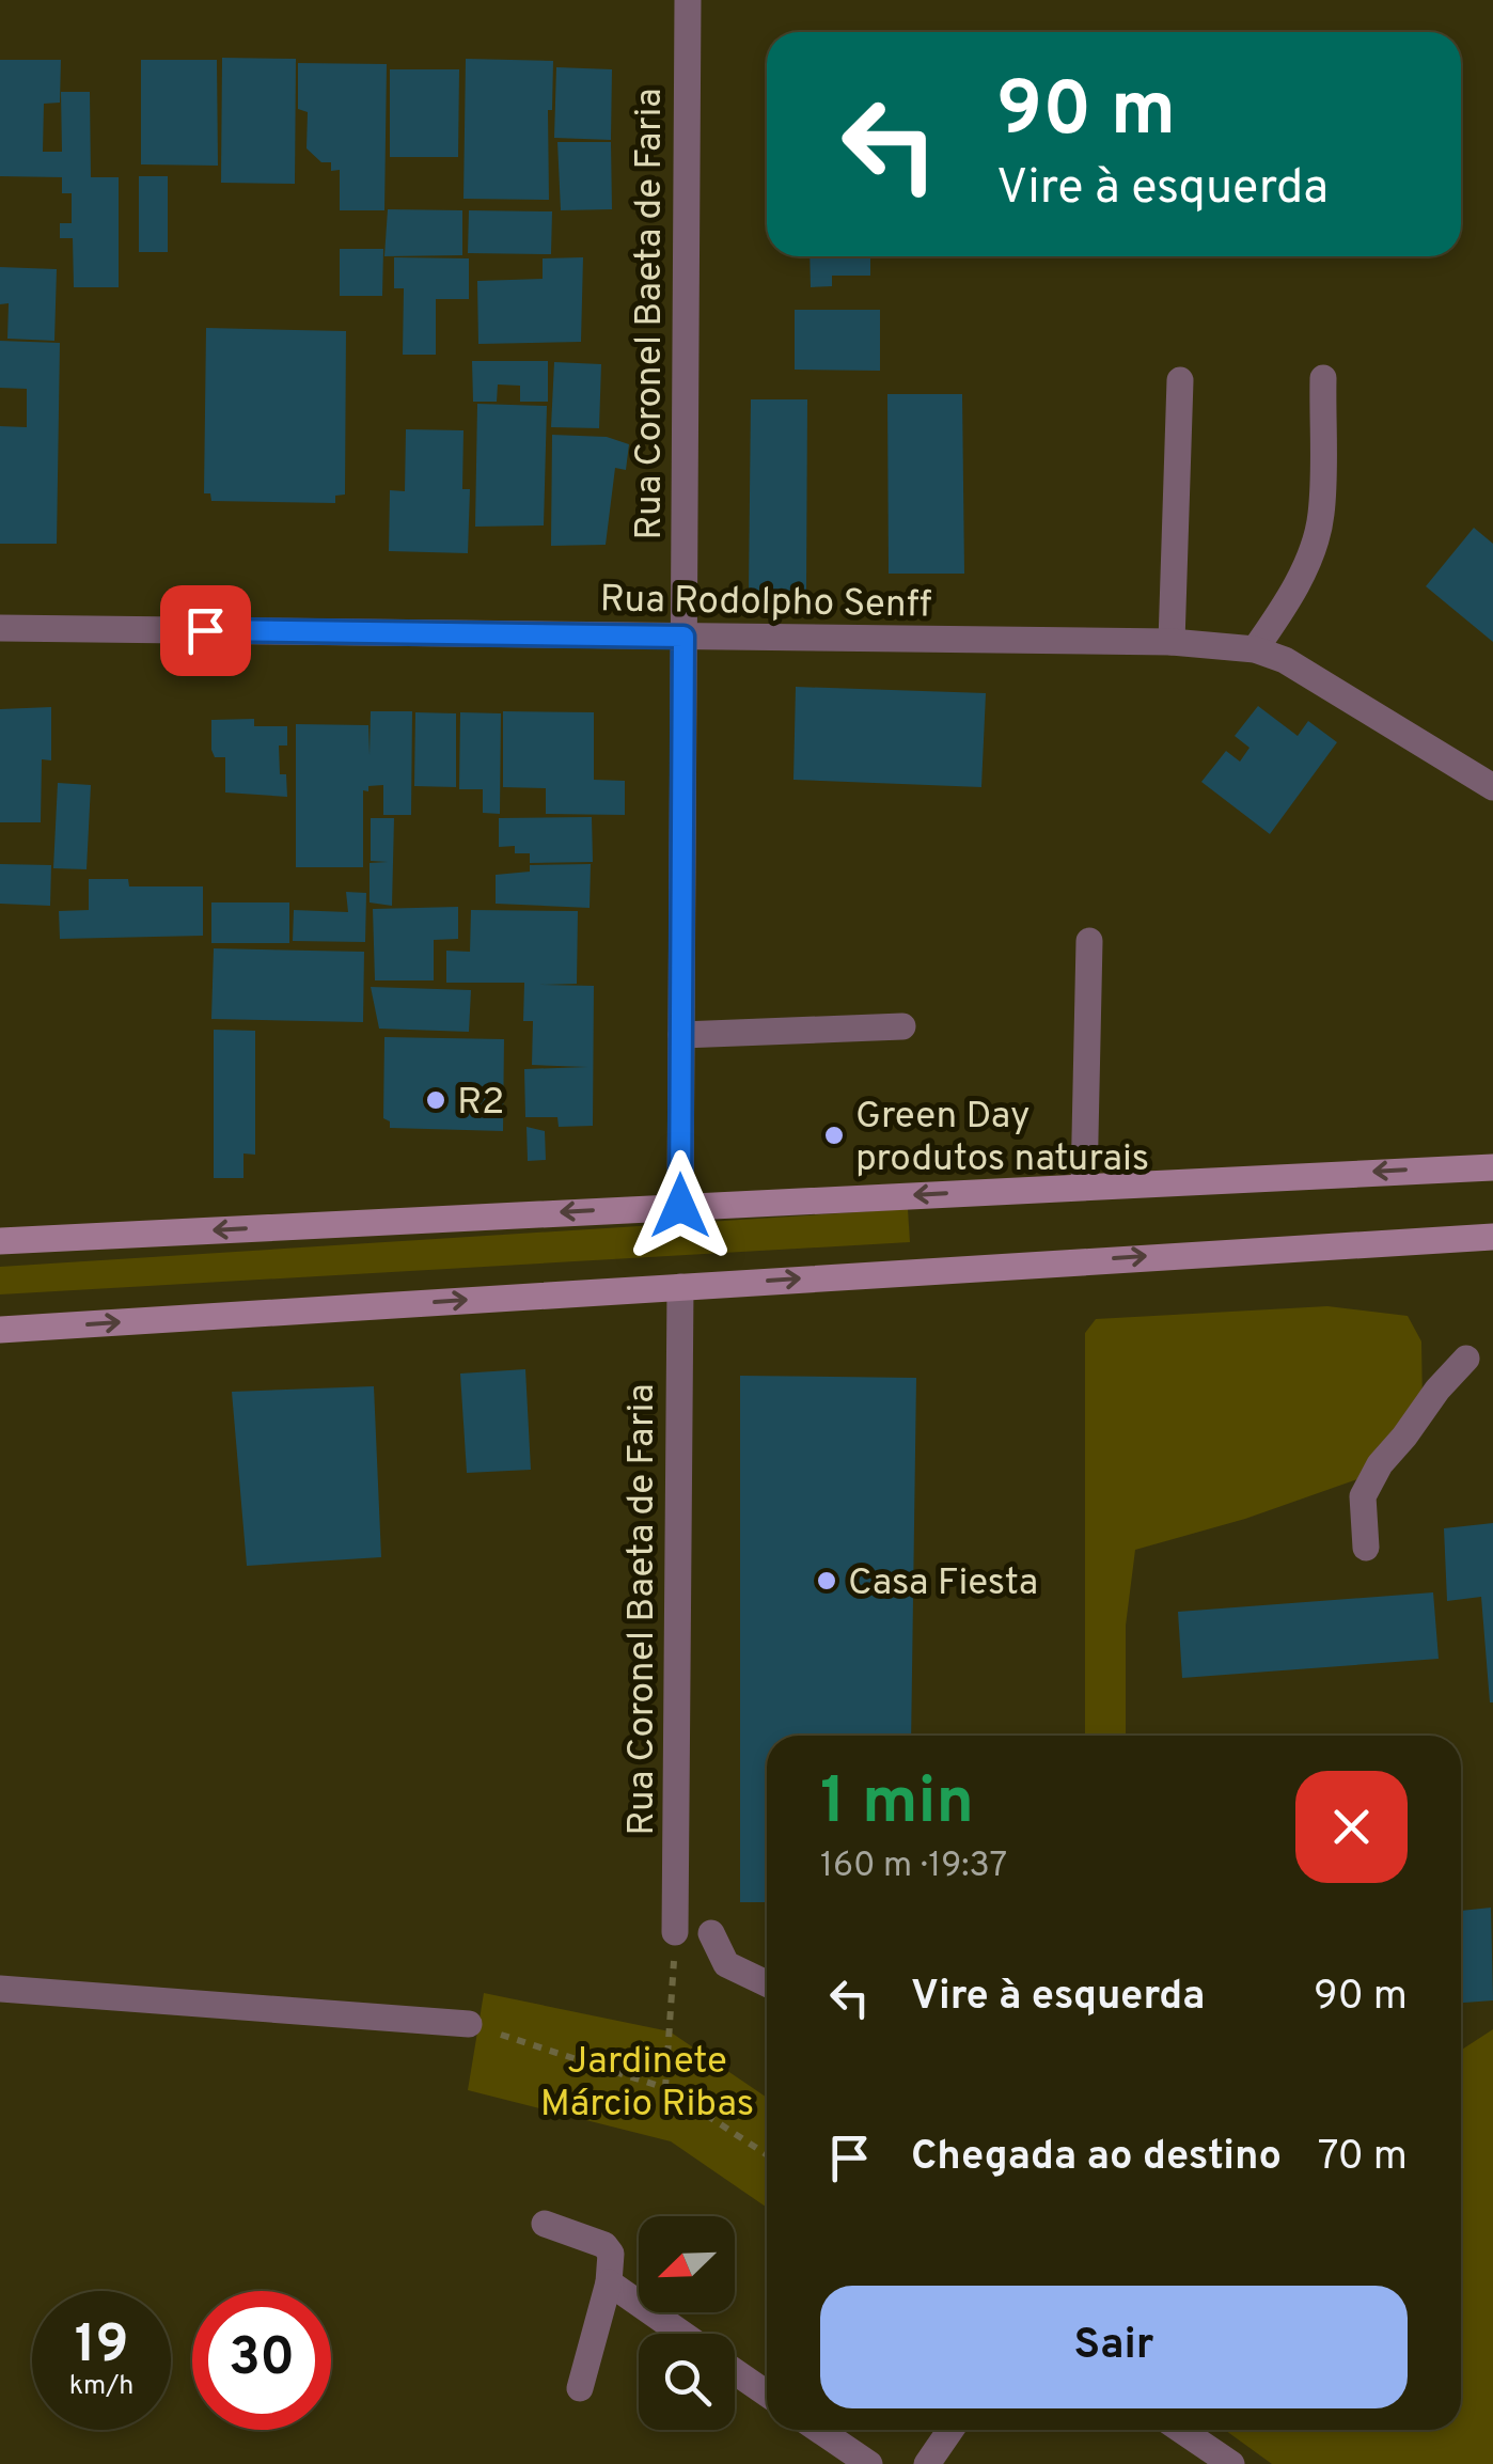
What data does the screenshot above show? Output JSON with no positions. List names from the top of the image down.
{
  "streets": {
    "street": ["Rua Coronel Baeta de Faria", "Rua Rodolpho Senff"]
  },
  "crossings": [
    ["Rua Coronel Baeta de Faria", "Rua Rodolpho Senff"]
  ],
  "parks": ["Jardinete Márcio Ribas"],
  "places": ["R2", "Green Day produtos naturais", "Casa Fiesta"],
  "north": "bottom left",
  "page": {
    "turn": ["90 m", "Vire à esquerda"],
    "heading": ["1 min", "160 m · 19:37"],
    "list": [
      {
        "name": "Vire à esquerda",
        "value": "90 m"
      },
      {
        "name": "Chegada ao destino",
        "value": "70 m"
      }
    ],
    "buttons": "Sair",
    "speed": "19 km/h",
    "limit": "30"
  }
}
